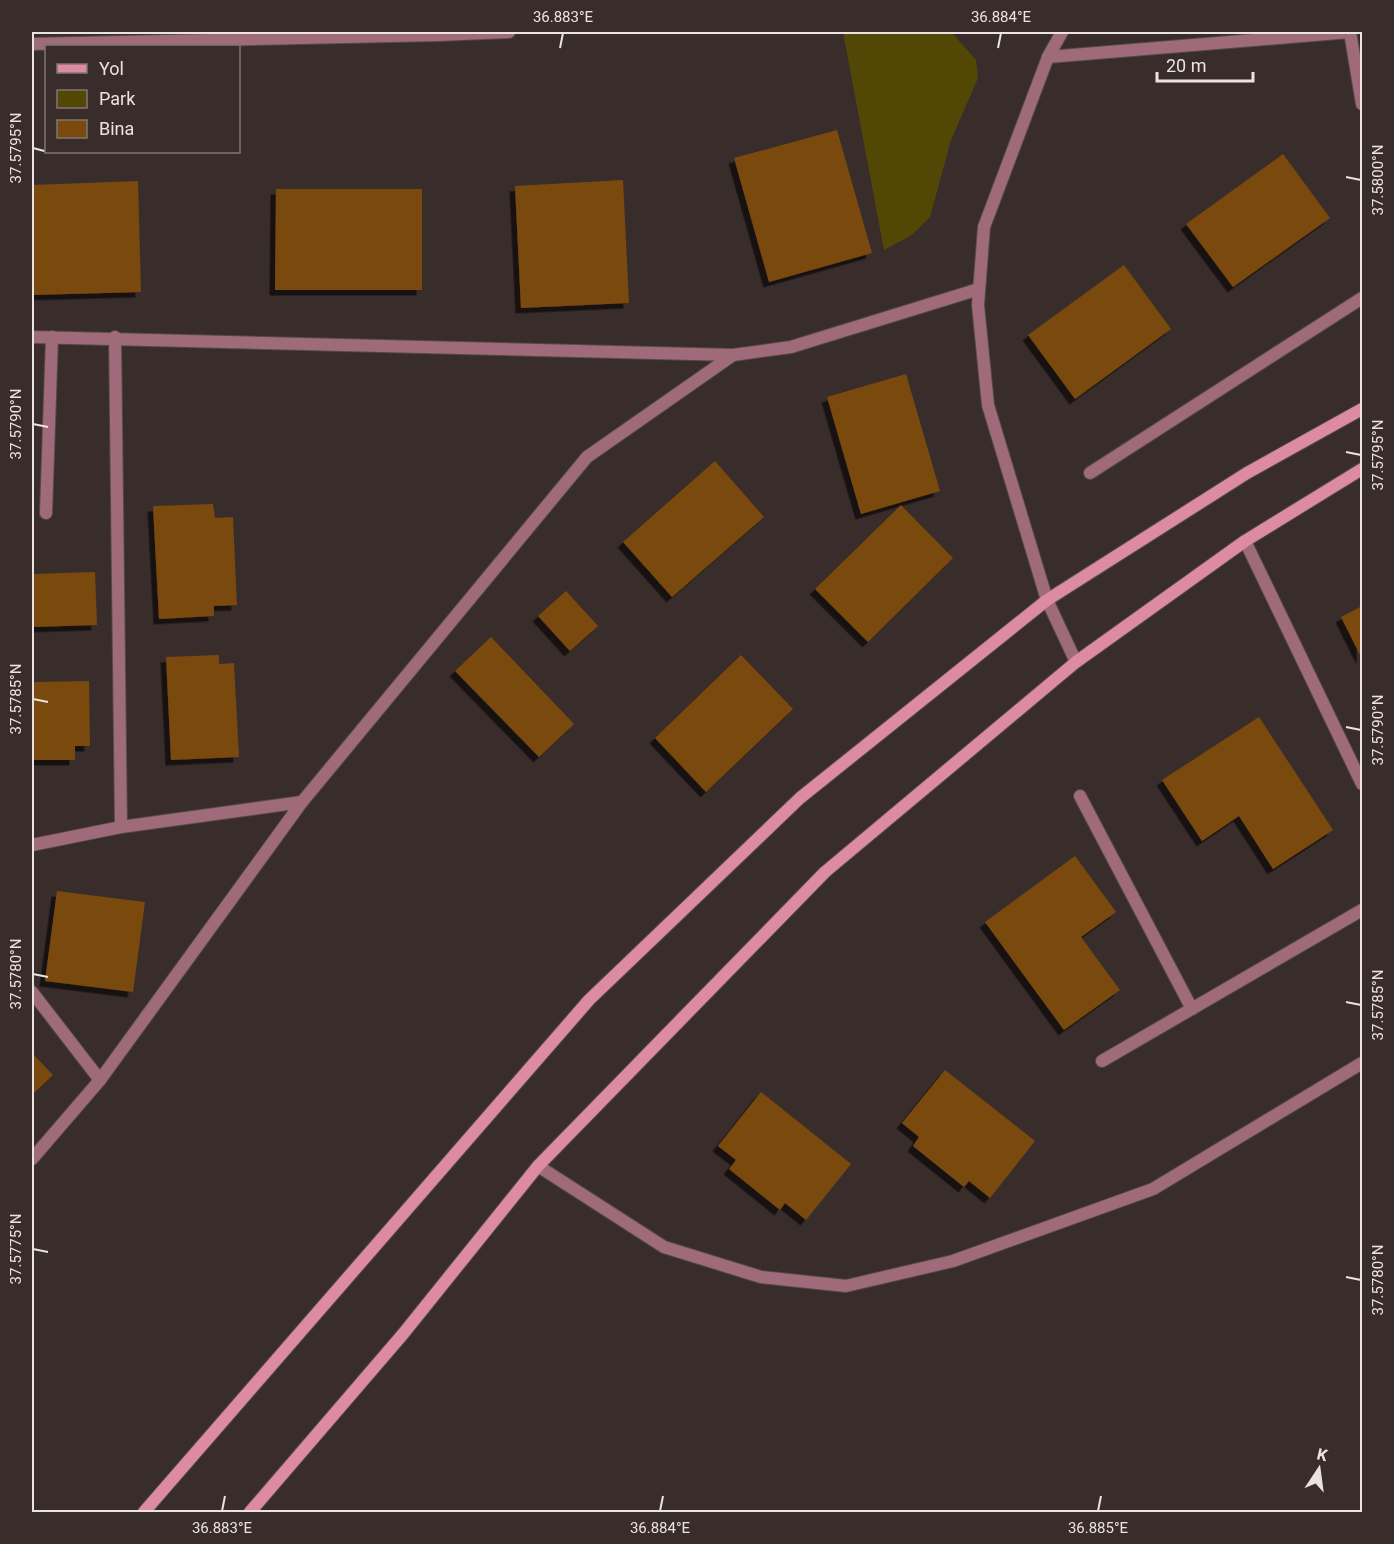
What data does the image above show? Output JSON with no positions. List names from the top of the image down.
{
  "legend": ["Yol", "Park", "Bina"],
  "scale_bar": "20 m",
  "north": "top",
  "coordinates": [
    "36.883°E",
    "36.884°E",
    "37.5795°N",
    "37.5800°N",
    "37.5790°N",
    "37.5785°N",
    "37.5780°N",
    "37.5775°N",
    "36.885°E"
  ]
}
